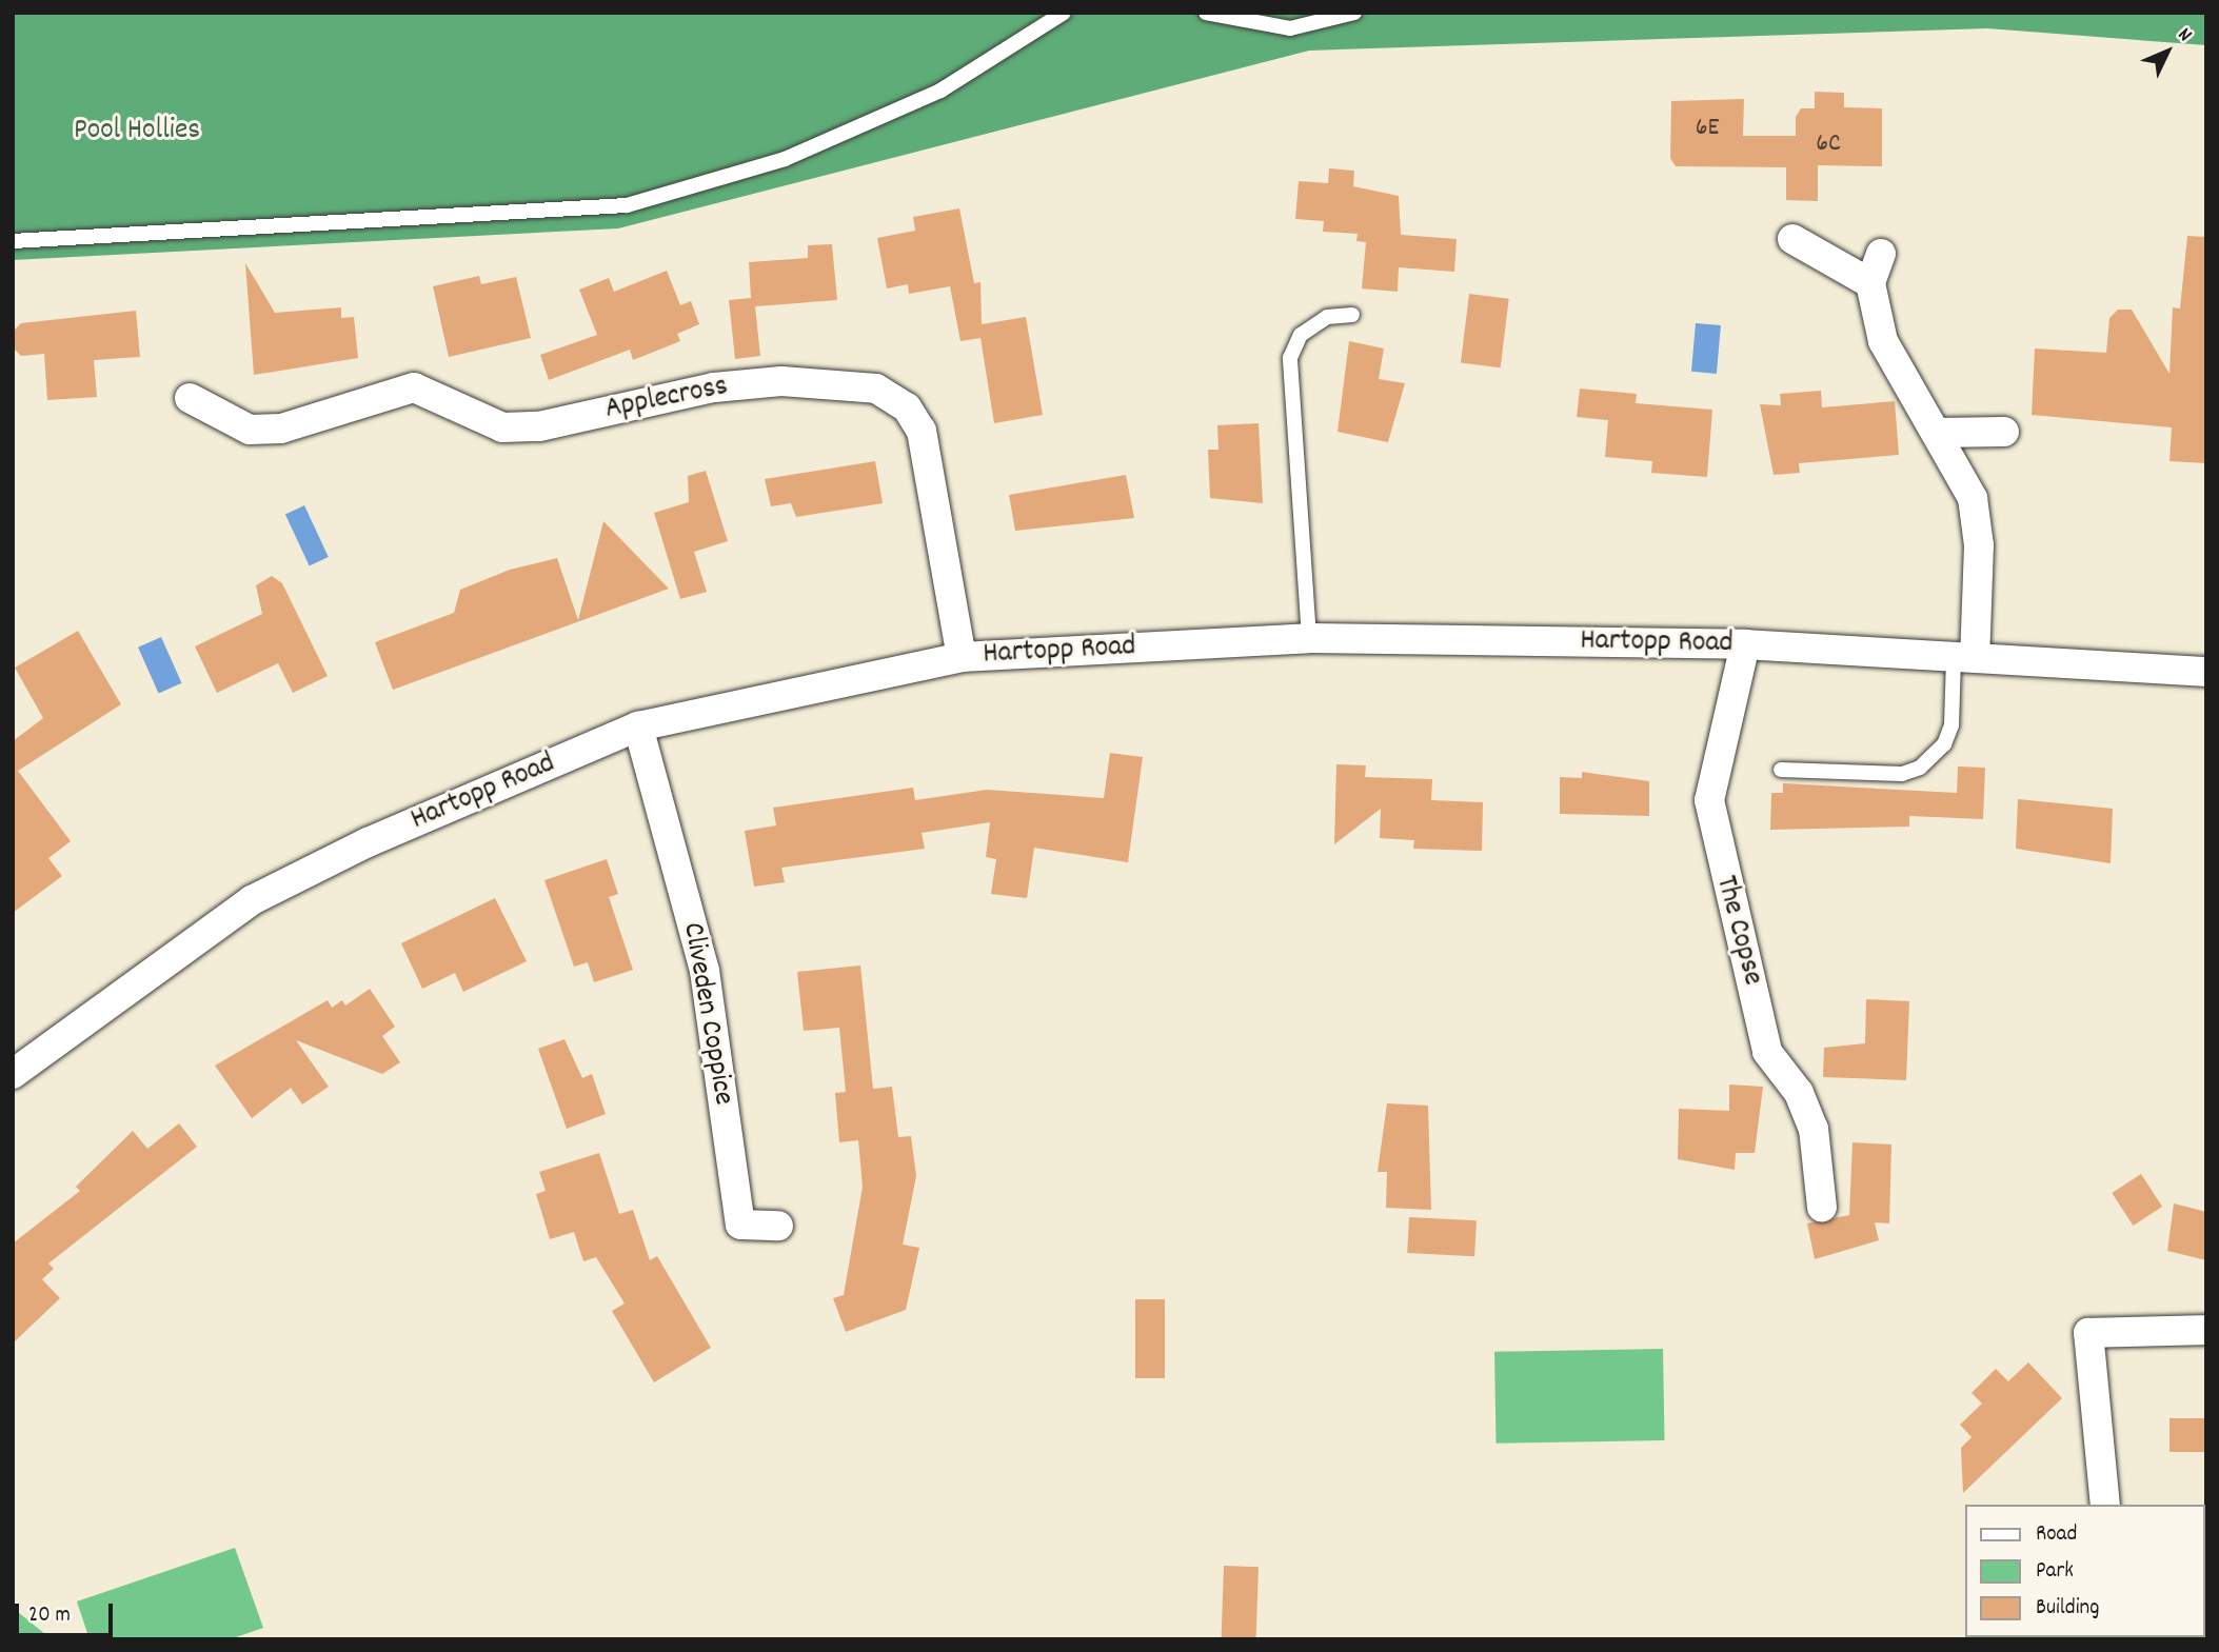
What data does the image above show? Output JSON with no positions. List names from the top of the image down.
{
  "streets": {
    "street": [
      "Applecross",
      "Hartopp Road",
      "The Copse",
      "Cliveden Coppice"
    ]
  },
  "crossings": [
    ["Applecross", "Hartopp Road"],
    ["Hartopp Road", "The Copse"],
    ["Hartopp Road", "Cliveden Coppice"]
  ],
  "parks": ["Pool Hollies"],
  "house_numbers": ["6E", "6C"],
  "legend": ["Road", "Park", "Building"],
  "scale_bar": "20 m",
  "north": "top right"
}
